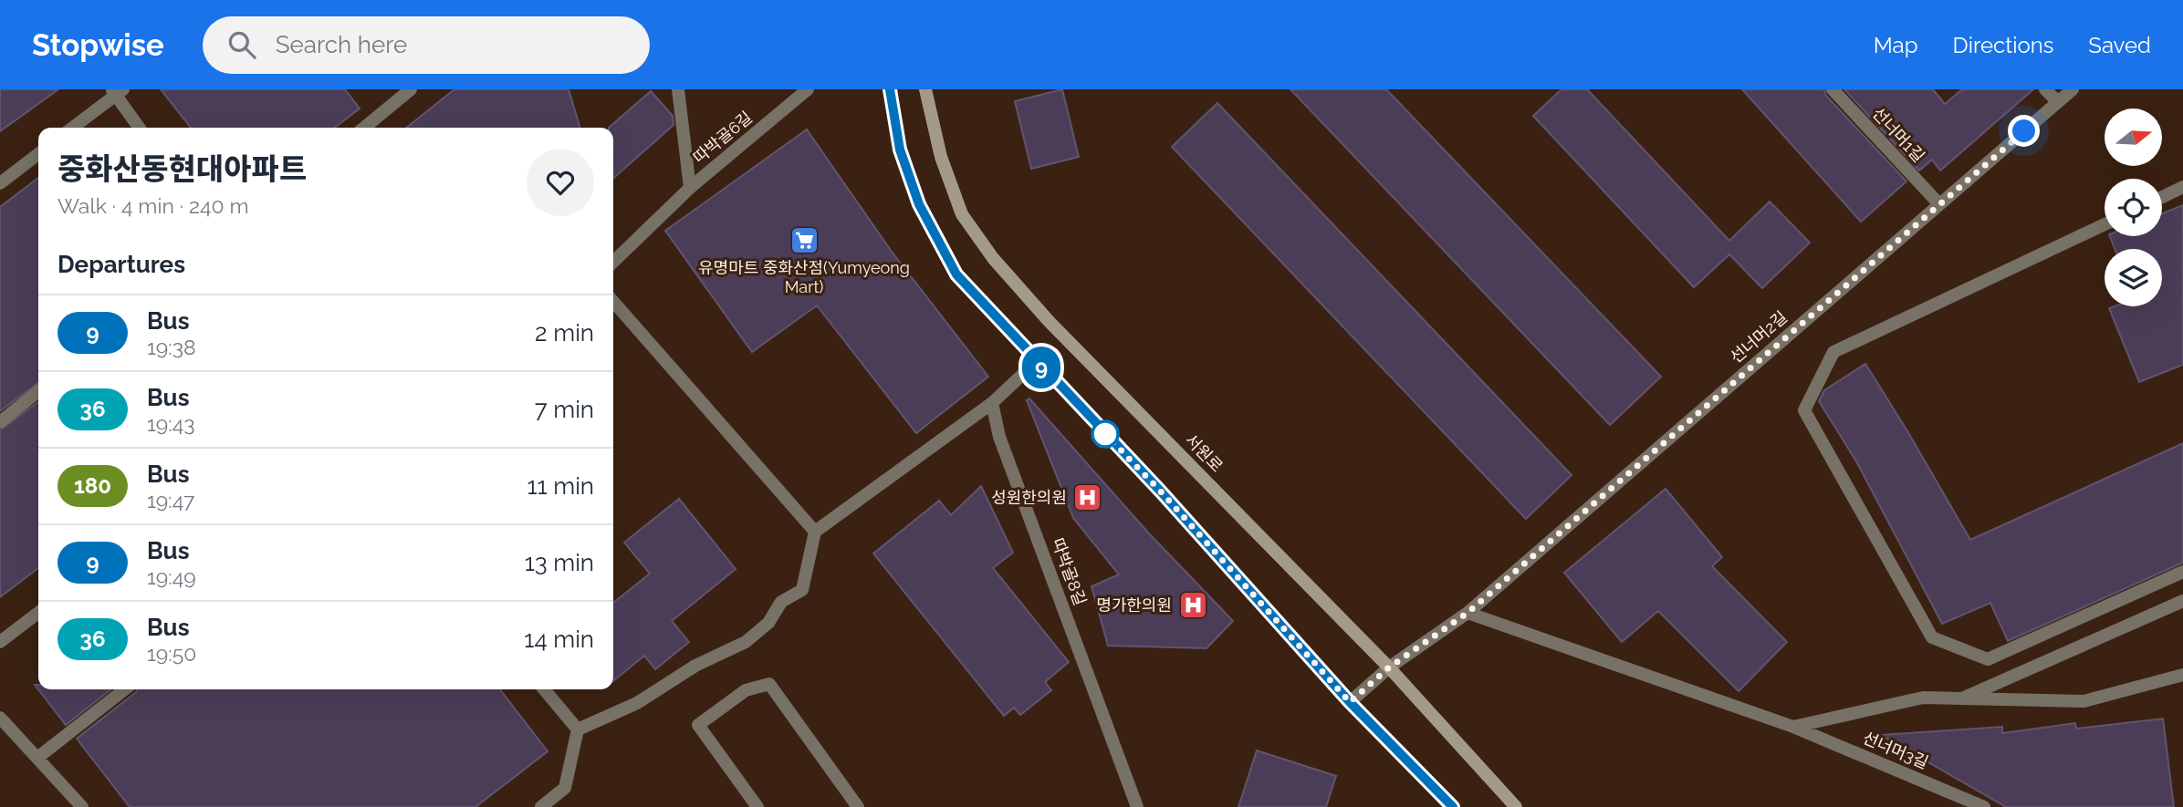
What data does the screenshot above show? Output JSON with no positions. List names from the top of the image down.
{
  "streets": {
    "street": [
      "선너머1길",
      "따박골6길",
      "선너머2길",
      "서원로",
      "따박골8길",
      "선너머3길"
    ]
  },
  "crossings": [
    ["선너머1길", "선너머2길"],
    ["선너머2길", "서원로"]
  ],
  "places": {
    "supermarket": ["유명마트 중화산점(Yumyeong Mart)"],
    "hospital": ["성원한의원", "명가한의원"]
  },
  "lines": ["bus line 9"],
  "north": "right",
  "page": {
    "header": "Stopwise",
    "search": "Search here",
    "nav": ["Map", "Directions", "Saved"],
    "on_map": "9",
    "heading": [
      ["중화산동현대아파트", "Walk · 4 min · 240 m"],
      "Departures"
    ],
    "list": [
      {
        "mark": "9",
        "name": "Bus",
        "note": "19:38",
        "value": "2 min"
      },
      {
        "mark": "36",
        "name": "Bus",
        "note": "19:43",
        "value": "7 min"
      },
      {
        "mark": "180",
        "name": "Bus",
        "note": "19:47",
        "value": "11 min"
      },
      {
        "mark": "9",
        "name": "Bus",
        "note": "19:49",
        "value": "13 min"
      },
      {
        "mark": "36",
        "name": "Bus",
        "note": "19:50",
        "value": "14 min"
      }
    ]
  }
}
